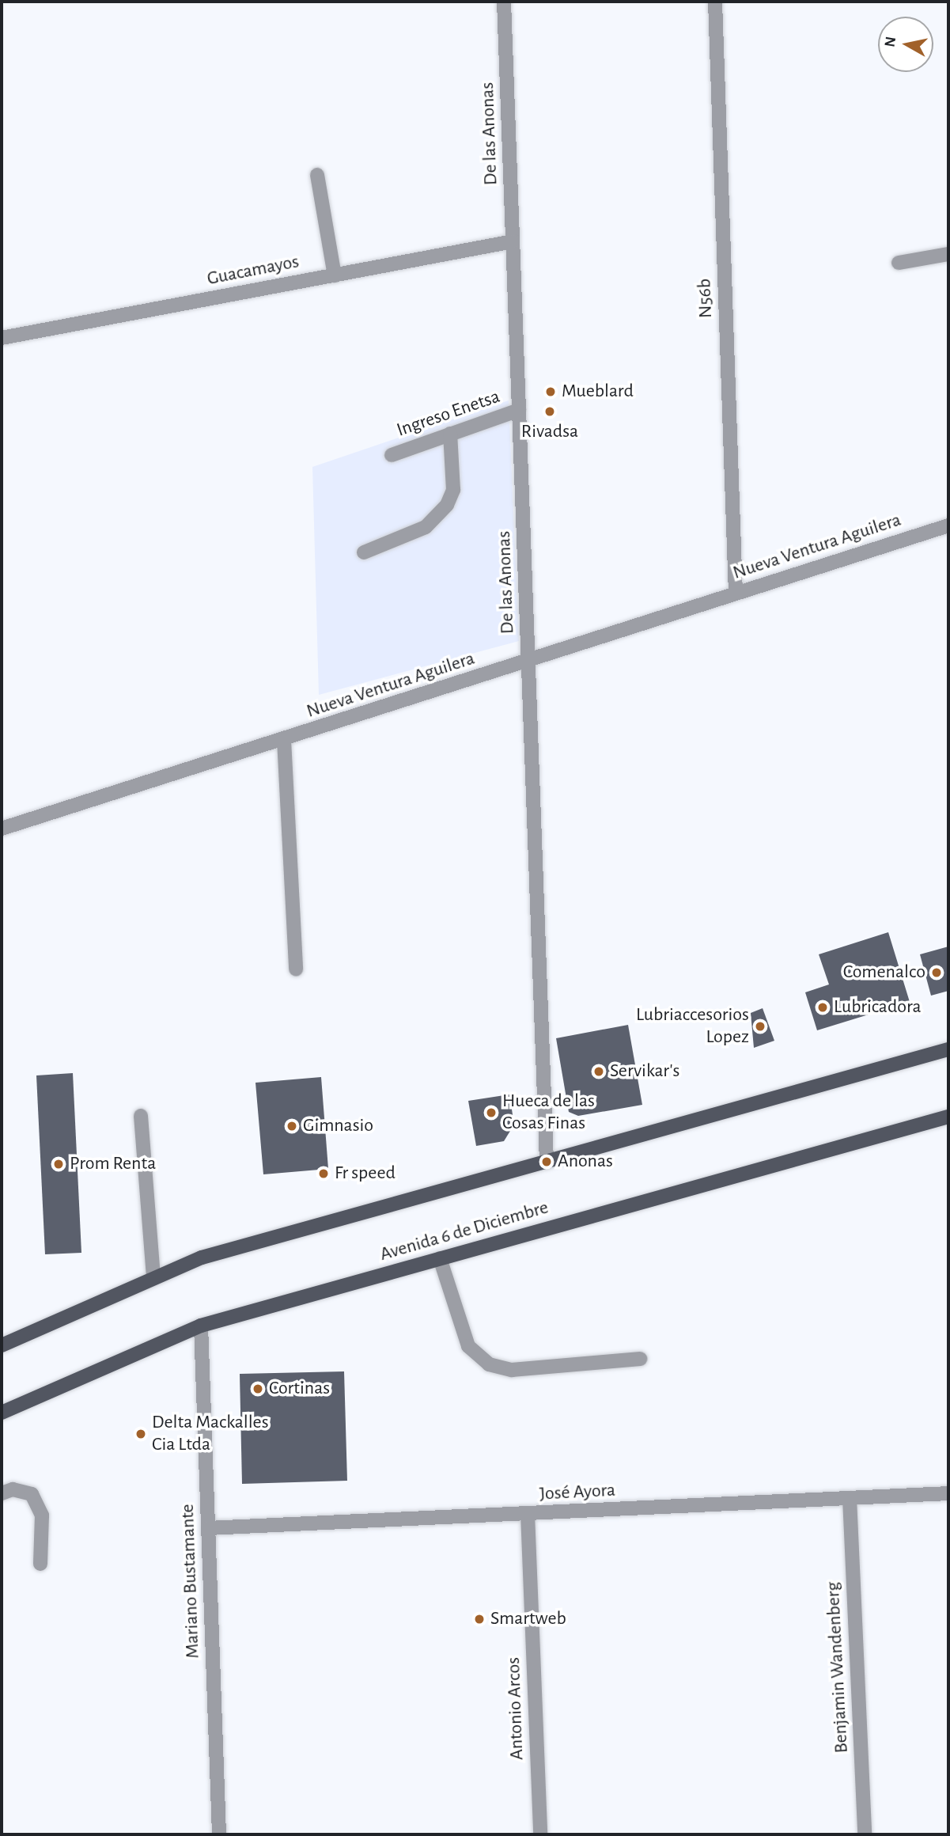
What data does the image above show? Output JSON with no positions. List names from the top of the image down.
{
  "streets": {
    "main road": ["Avenida 6 de Diciembre"],
    "street": [
      "De las Anonas",
      "Guacamayos",
      "N56b",
      "Ingreso Enetsa",
      "Nueva Ventura Aguilera",
      "José Ayora",
      "Mariano Bustamante",
      "Benjamin Wandenberg",
      "Antonio Arcos"
    ]
  },
  "crossings": [
    ["De las Anonas", "Guacamayos"],
    ["De las Anonas", "Ingreso Enetsa"],
    ["De las Anonas", "Nueva Ventura Aguilera"],
    ["N56b", "Nueva Ventura Aguilera"],
    ["Avenida 6 de Diciembre", "Mariano Bustamante"],
    ["José Ayora", "Mariano Bustamante"],
    ["José Ayora", "Benjamin Wandenberg"],
    ["José Ayora", "Antonio Arcos"]
  ],
  "places": [
    "Mueblard",
    "Rivadsa",
    "Comenalco",
    "Lubricadora",
    "Lubriaccesorios Lopez",
    "Servikar's",
    "Hueca de las Cosas Finas",
    "Gimnasio",
    "Anonas",
    "Prom Renta",
    "Fr speed",
    "Cortinas",
    "Delta Mackalles Cia Ltda",
    "Smartweb"
  ],
  "north": "left"
}
